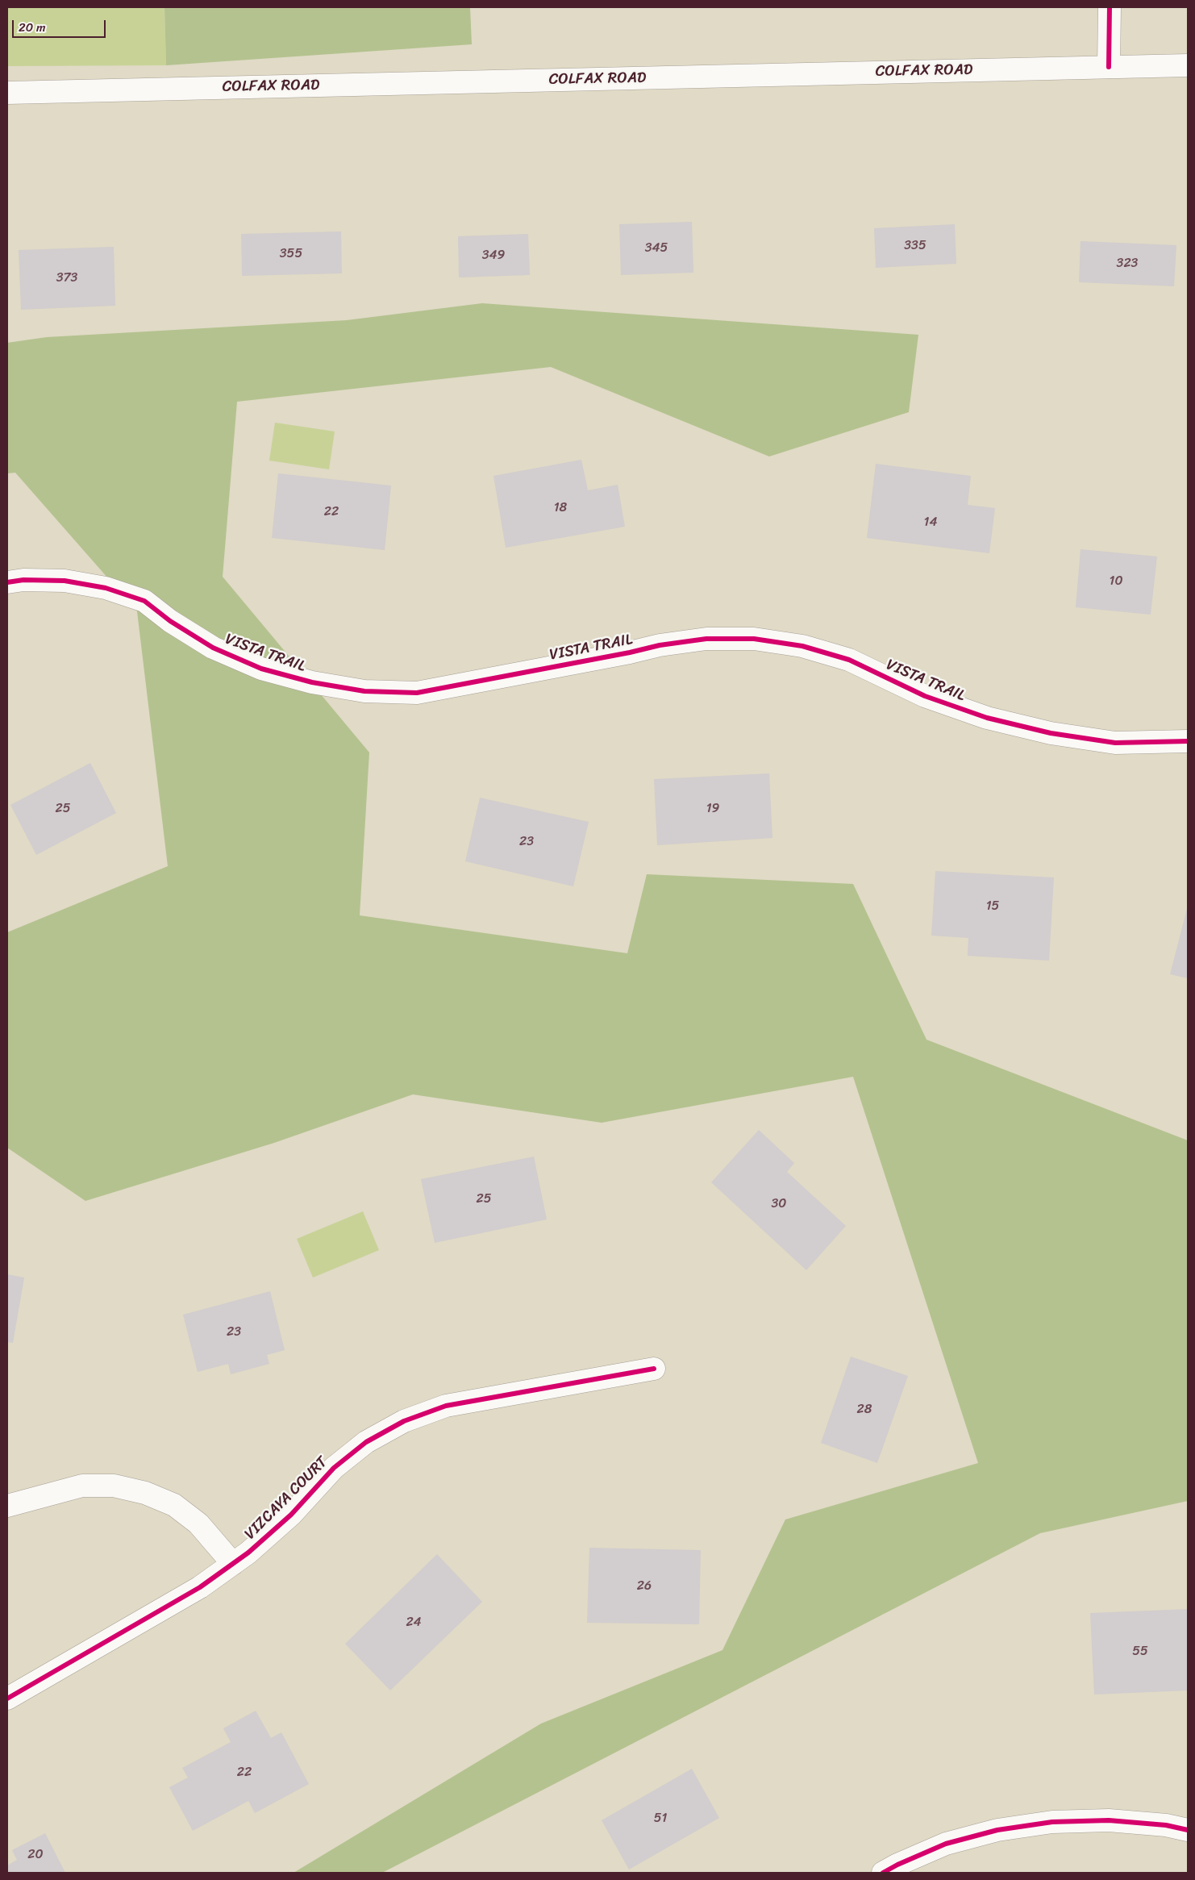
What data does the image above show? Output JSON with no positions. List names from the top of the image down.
{
  "streets": {
    "street": ["COLFAX ROAD", "VISTA TRAIL", "VIZCAYA COURT"]
  },
  "house_numbers": [
    "335",
    "345",
    "355",
    "349",
    "323",
    "373",
    "18",
    "22",
    "14",
    "10",
    "25",
    "19",
    "23",
    "15",
    "25",
    "30",
    "23",
    "28",
    "26",
    "24",
    "55",
    "22",
    "51",
    "20"
  ],
  "scale_bar": "20 m"
}
